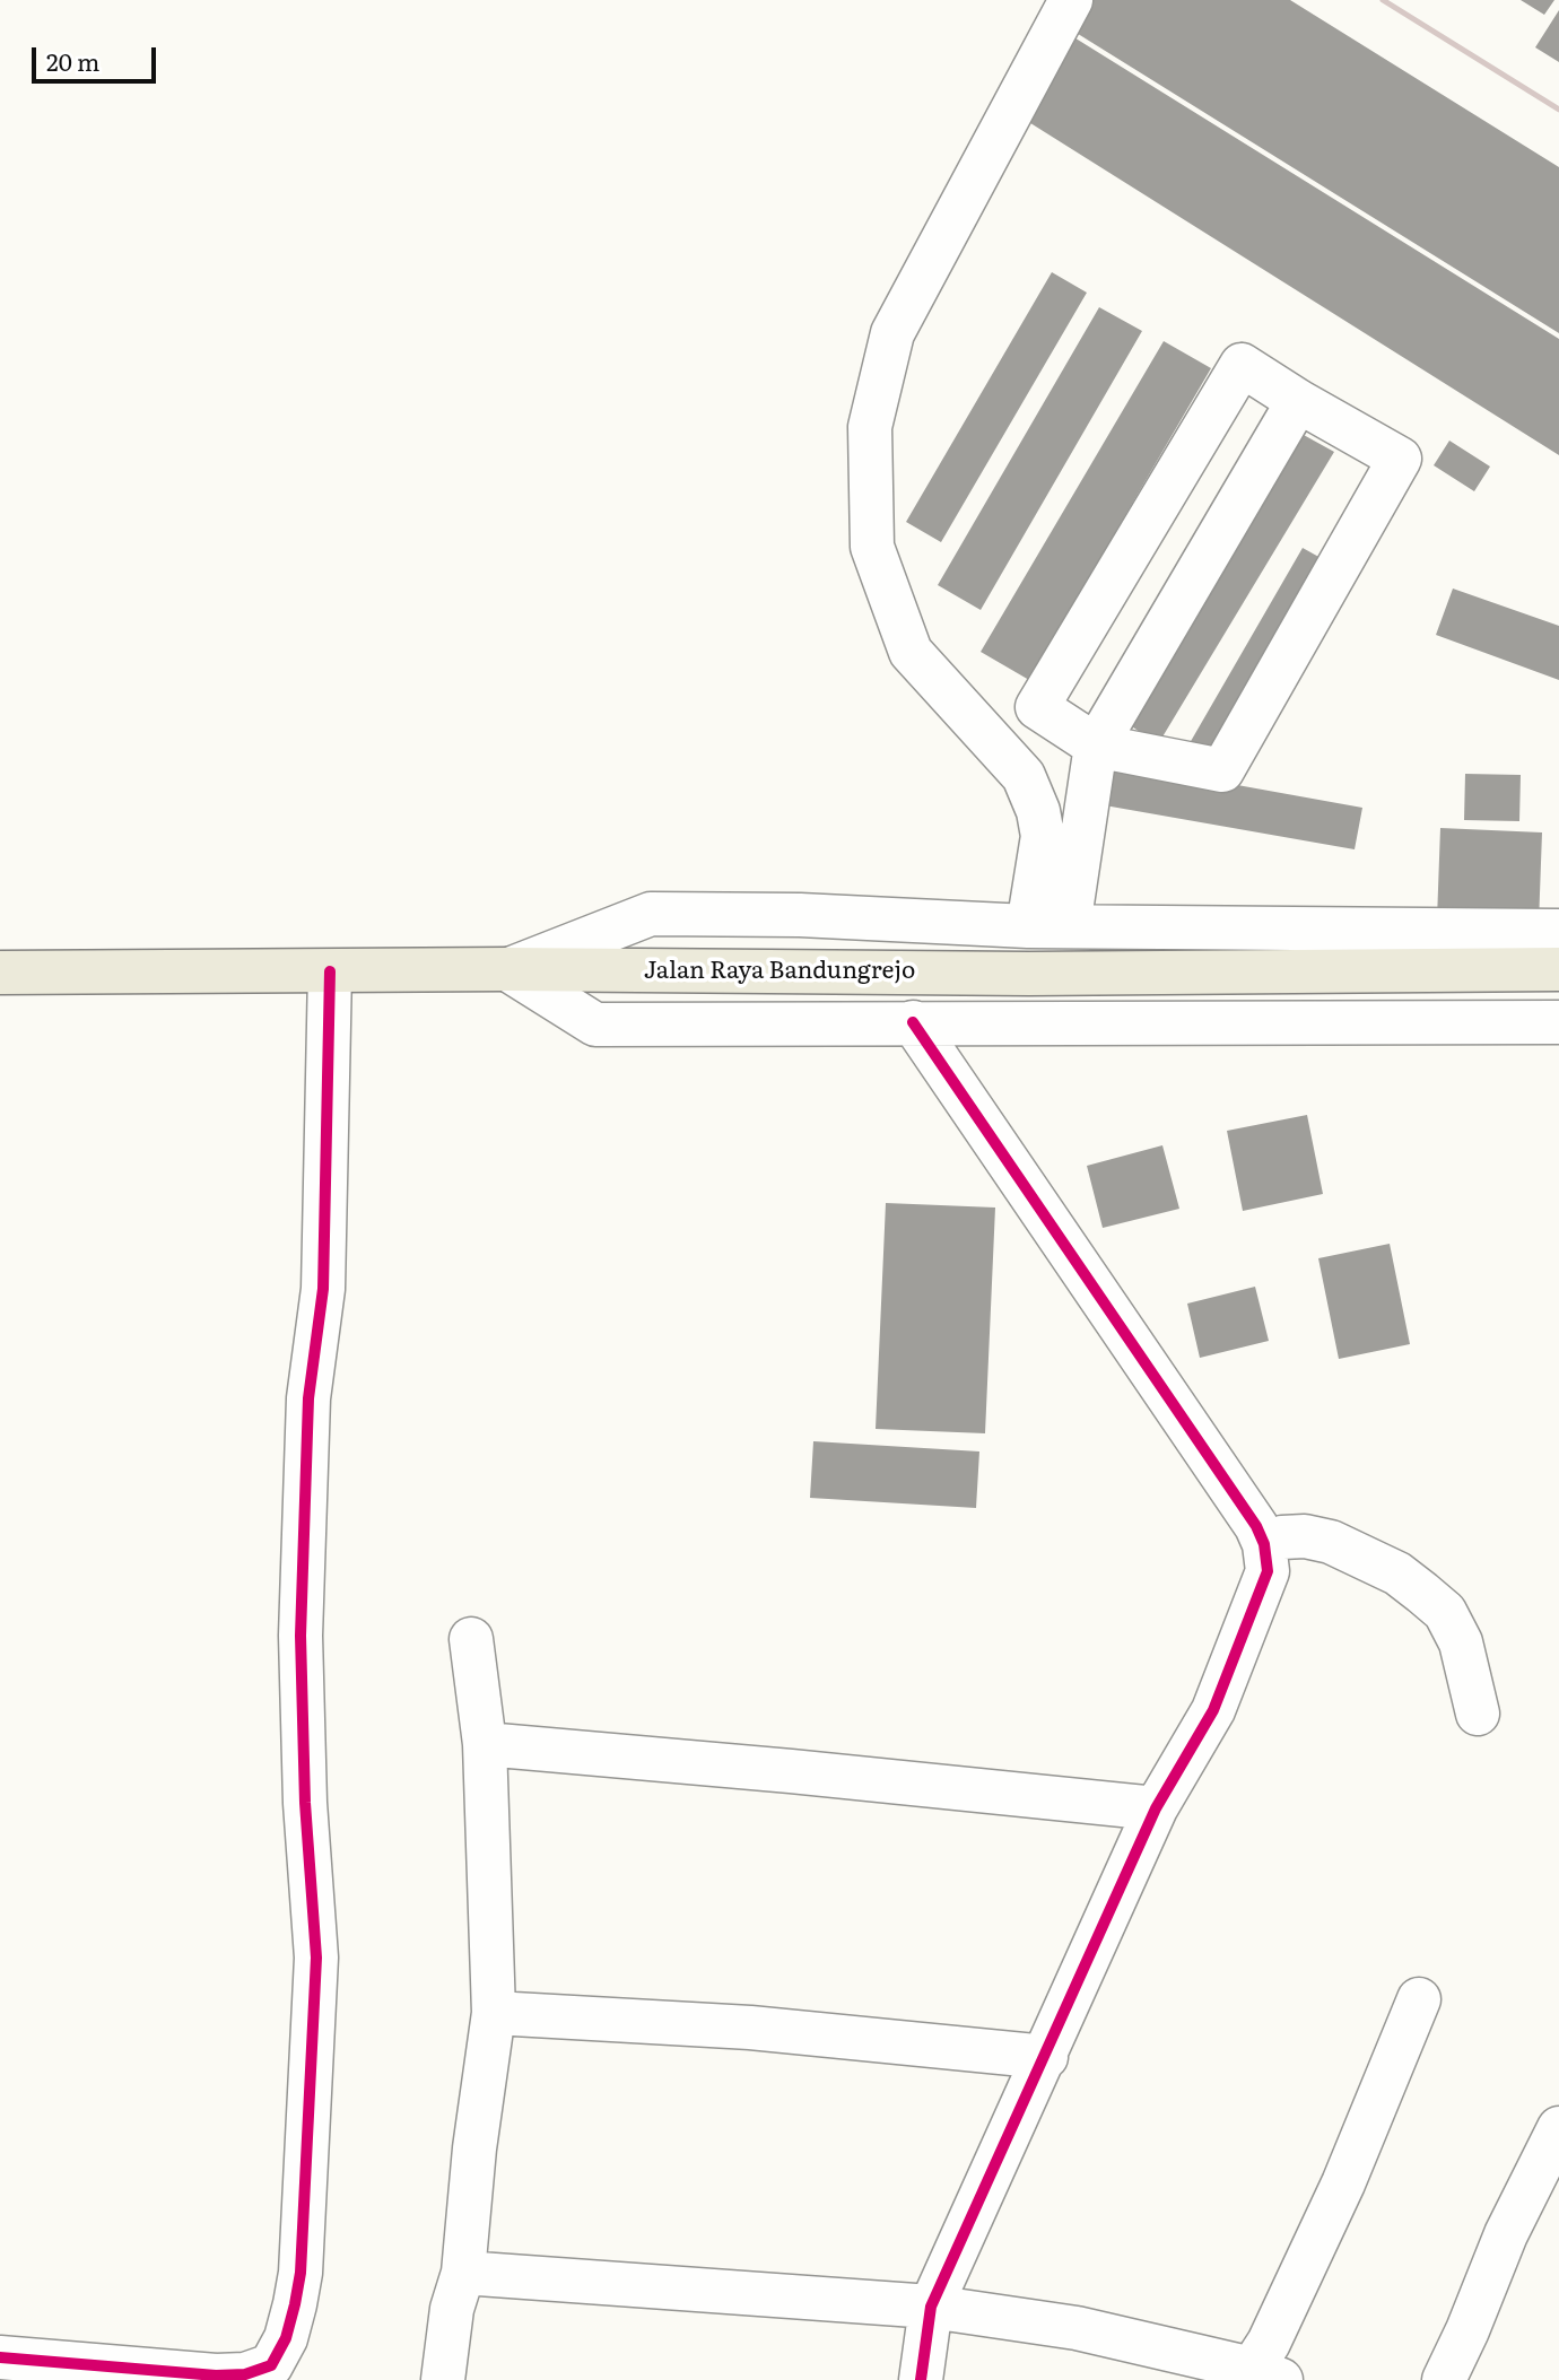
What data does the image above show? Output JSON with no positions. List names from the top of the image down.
{
  "streets": {
    "main road": ["Jalan Raya Bandungrejo"]
  },
  "scale_bar": "20 m"
}
